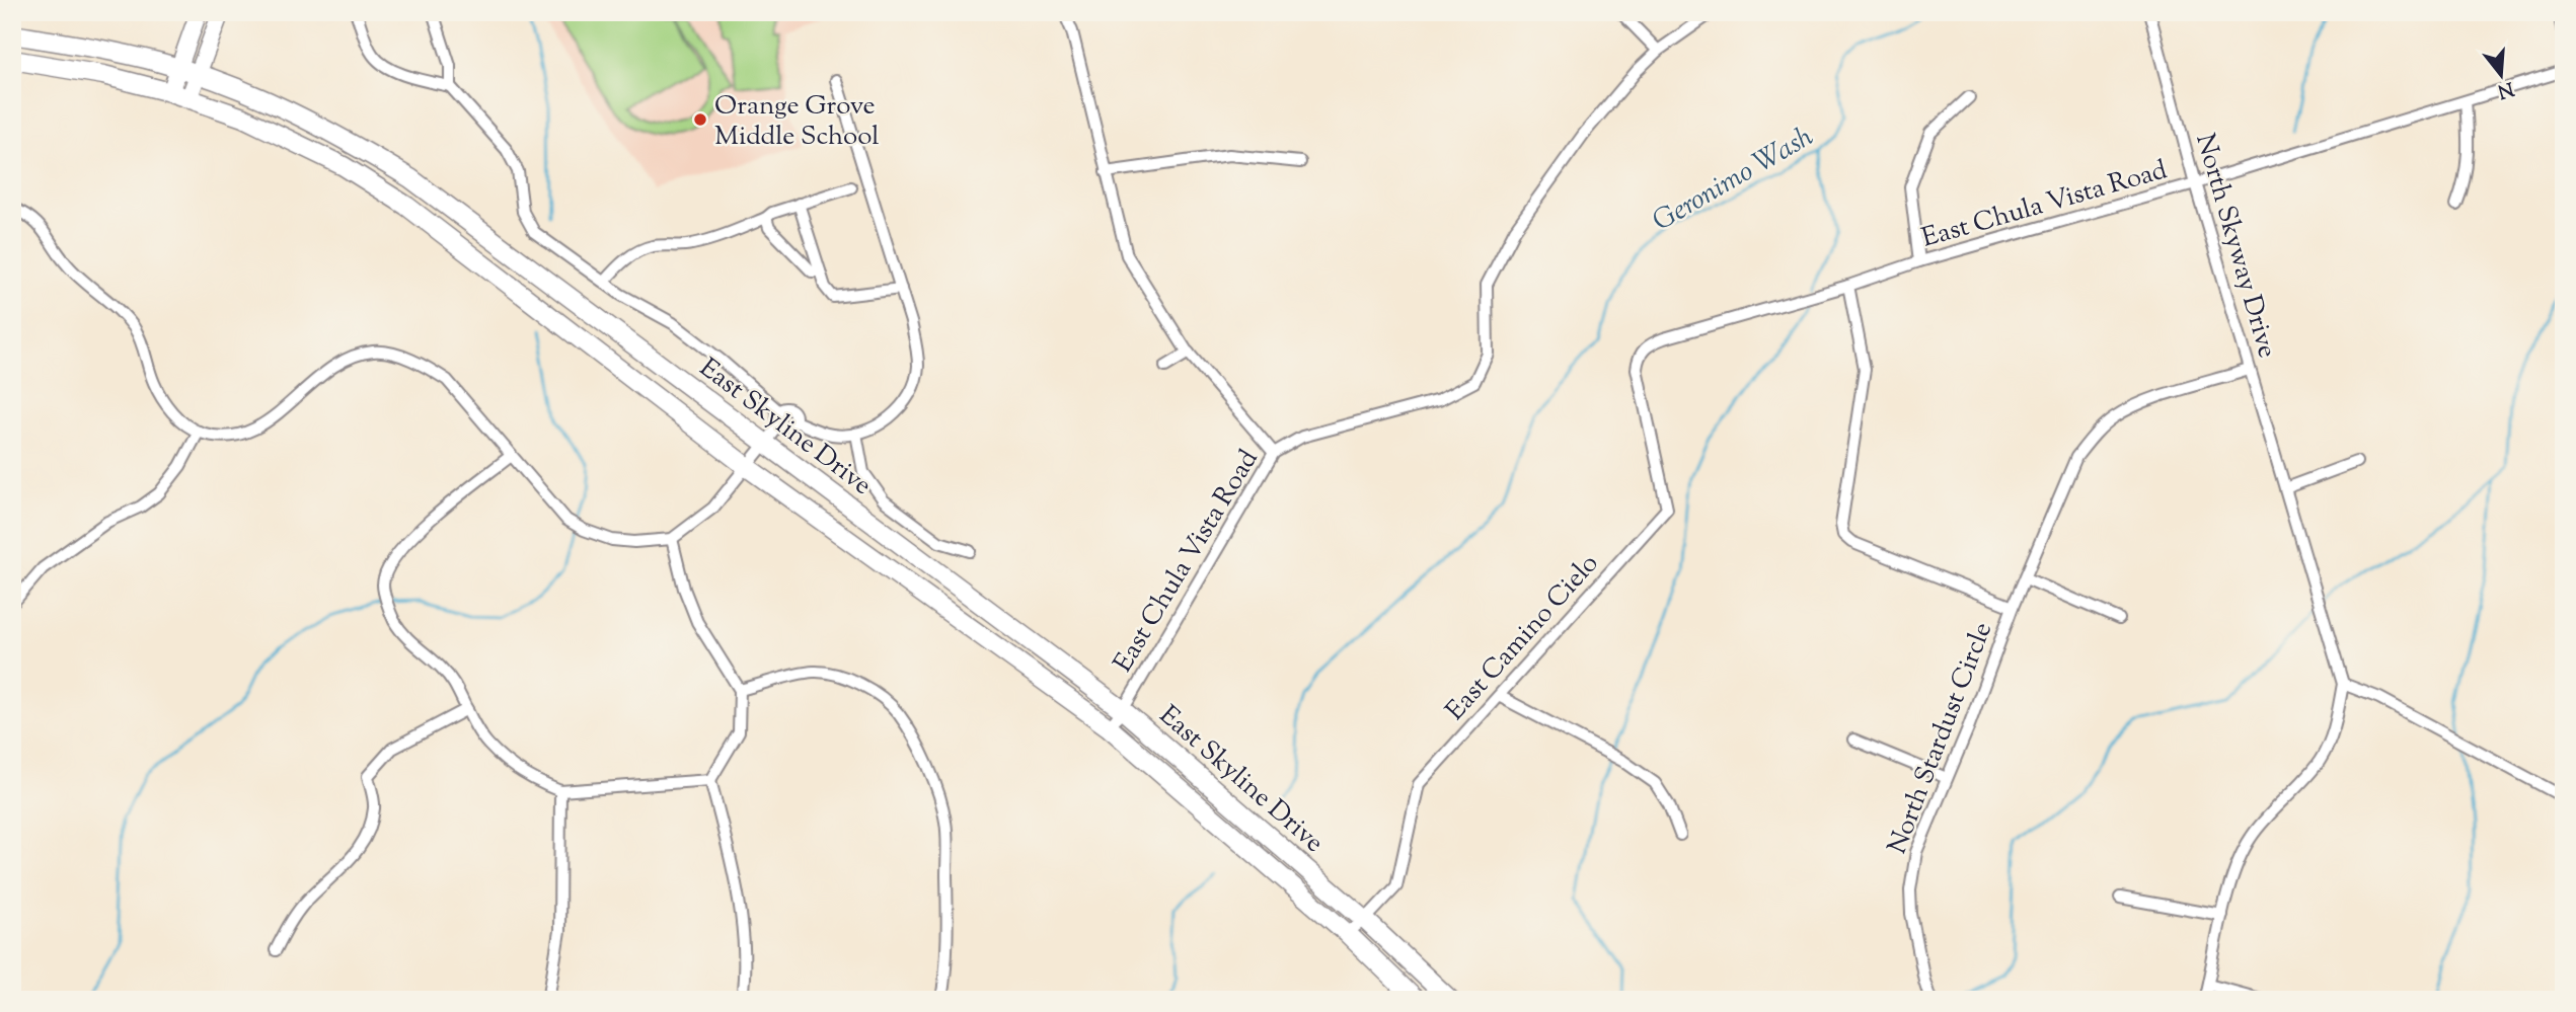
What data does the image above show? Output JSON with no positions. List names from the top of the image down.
{
  "streets": {
    "main road": ["East Skyline Drive"],
    "street": [
      "East Chula Vista Road",
      "North Skyway Drive",
      "East Camino Cielo",
      "North Stardust Circle"
    ]
  },
  "crossings": [
    ["East Chula Vista Road", "North Skyway Drive"],
    ["East Chula Vista Road", "East Skyline Drive"],
    ["East Chula Vista Road", "East Camino Cielo"],
    ["North Skyway Drive", "North Stardust Circle"],
    ["East Skyline Drive", "East Camino Cielo"]
  ],
  "water": ["Geronimo Wash"],
  "places": ["Orange Grove Middle School"],
  "north": "bottom"
}
